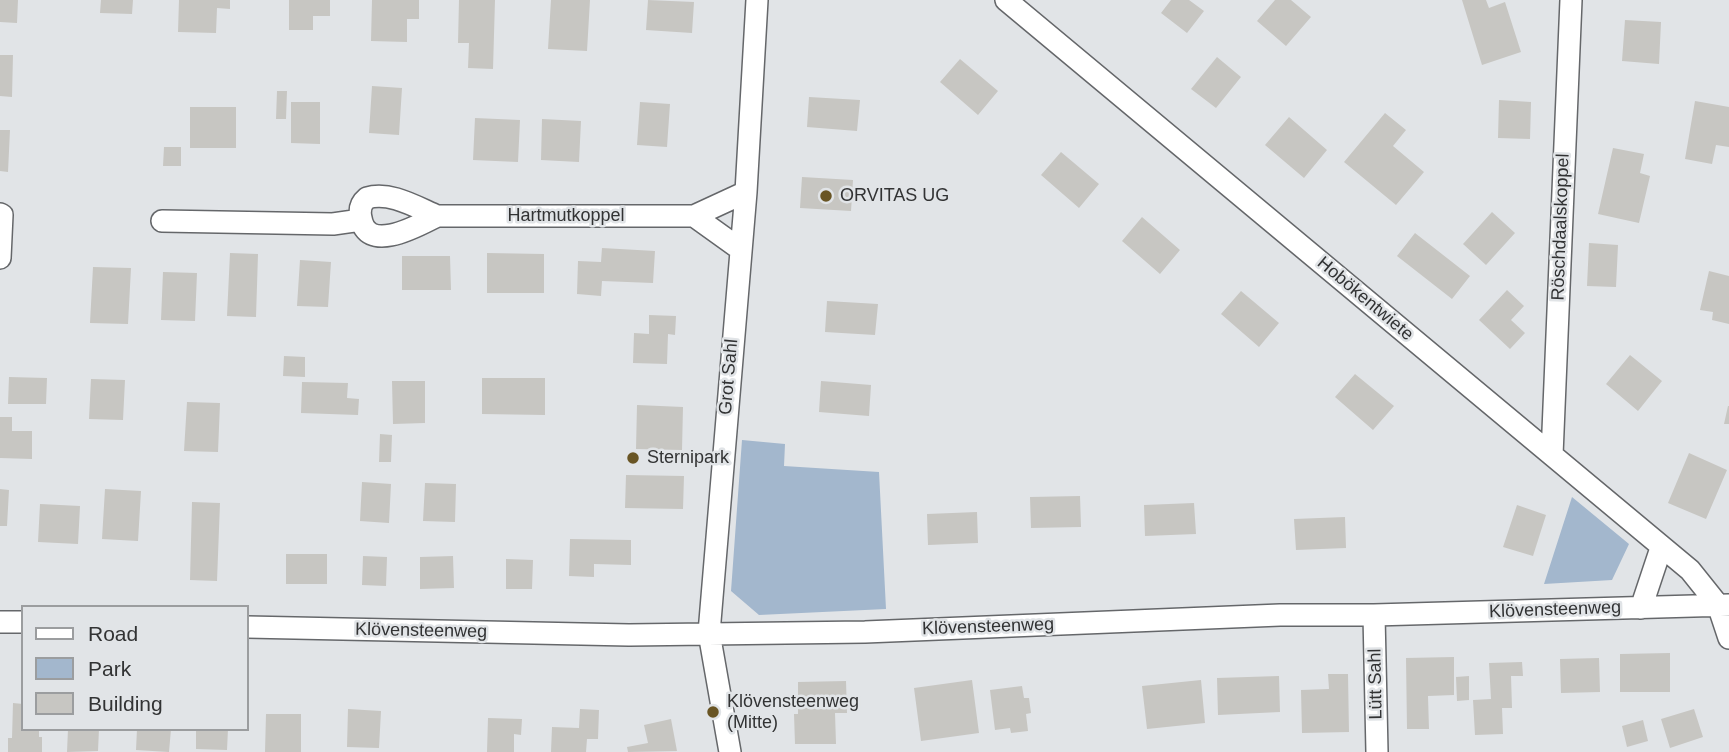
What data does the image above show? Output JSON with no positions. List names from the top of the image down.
{
  "streets": {
    "street": [
      "Hartmutkoppel",
      "Röschdaalskoppel",
      "Hobökentwiete",
      "Grot Sahl",
      "Klövensteenweg",
      "Lütt Sahl"
    ]
  },
  "crossings": [
    ["Hartmutkoppel", "Grot Sahl"],
    ["Röschdaalskoppel", "Hobökentwiete"],
    ["Hobökentwiete", "Klövensteenweg"],
    ["Grot Sahl", "Klövensteenweg"],
    ["Klövensteenweg", "Lütt Sahl"]
  ],
  "places": ["ORVITAS UG", "Sternipark", "Klövensteenweg (Mitte)"],
  "legend": ["Road", "Park", "Building"]
}
